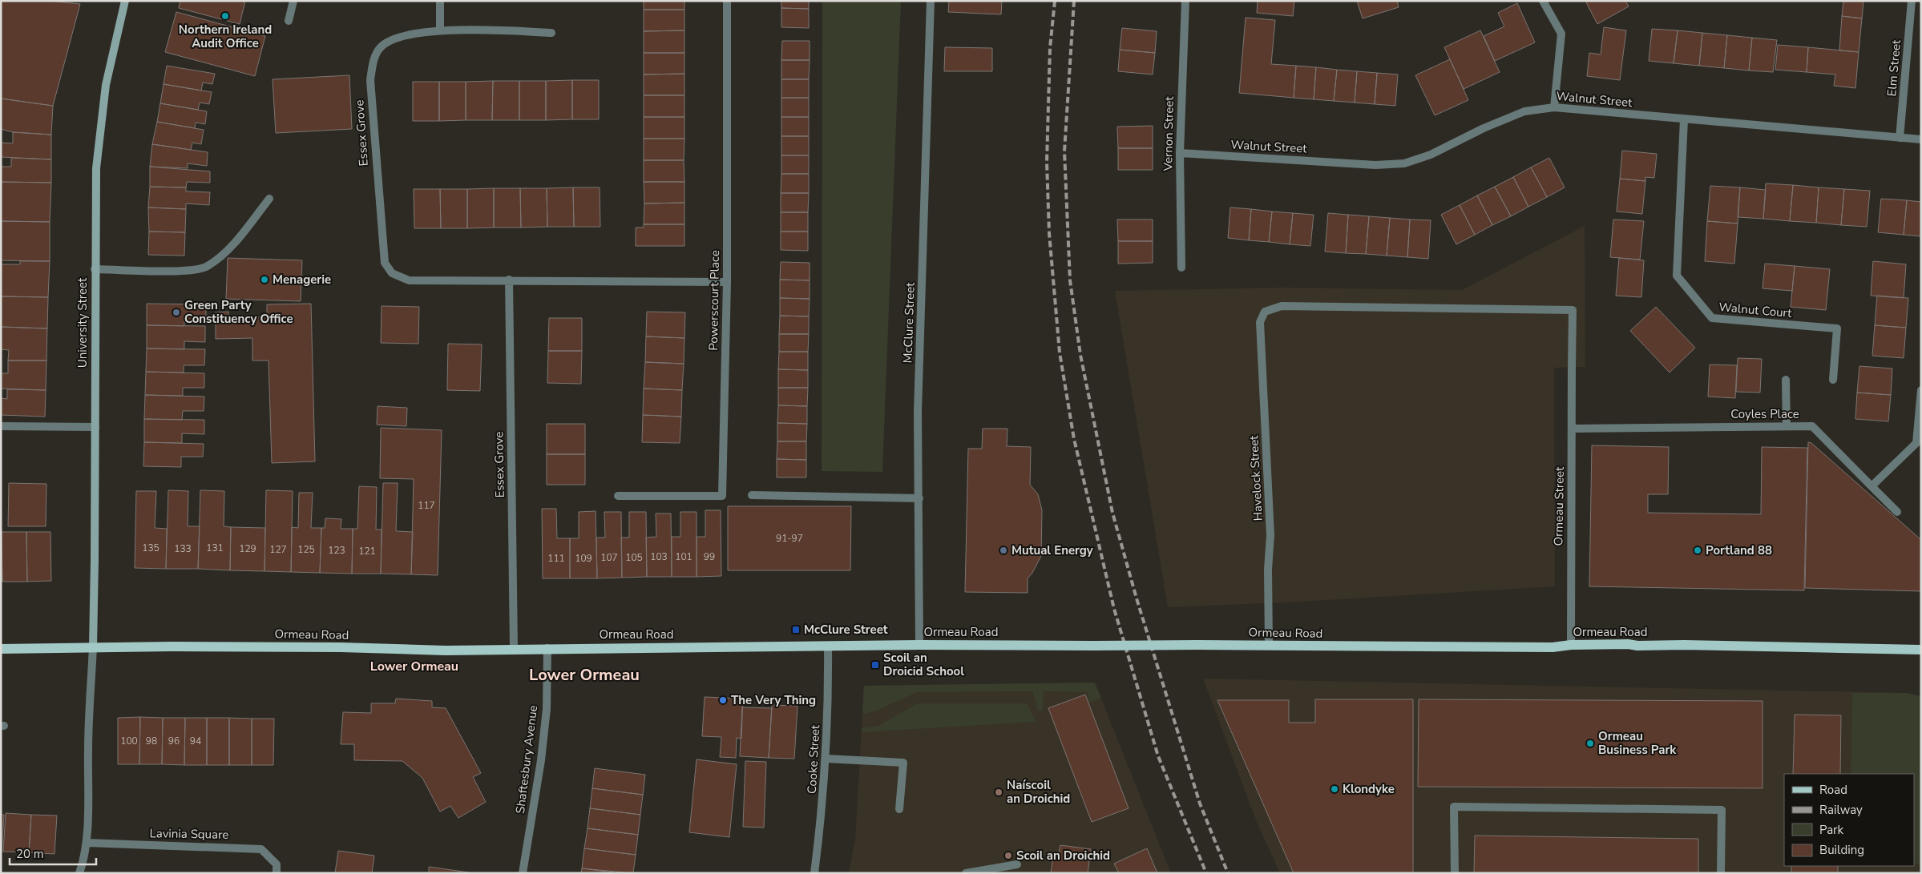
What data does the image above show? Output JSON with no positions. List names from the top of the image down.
{
  "streets": {
    "main road": ["Ormeau Road"],
    "street": [
      "Elm Street",
      "Walnut Street",
      "Essex Grove",
      "Vernon Street",
      "Powerscourt Place",
      "Walnut Court",
      "University Street",
      "McClure Street",
      "Coyles Place",
      "Havelock Street",
      "Ormeau Street",
      "Shaftesbury Avenue",
      "Cooke Street",
      "Lavinia Square"
    ]
  },
  "crossings": [
    ["Elm Street", "Walnut Street"],
    ["Walnut Street", "Vernon Street"],
    ["Walnut Street", "Walnut Court"],
    ["Essex Grove", "Powerscourt Place"],
    ["Essex Grove", "Ormeau Road"],
    ["University Street", "Ormeau Road"],
    ["McClure Street", "Ormeau Road"],
    ["Coyles Place", "Ormeau Street"],
    ["Havelock Street", "Ormeau Street"],
    ["Havelock Street", "Ormeau Road"],
    ["Ormeau Street", "Ormeau Road"],
    ["Ormeau Road", "Shaftesbury Avenue"],
    ["Ormeau Road", "Cooke Street"]
  ],
  "districts": ["Lower Ormeau", "Lower Ormeau"],
  "places": {
    "other": [
      "Northern Ireland Audit Office",
      "Menagerie",
      "Green Party Constituency Office",
      "Mutual Energy",
      "Portland 88",
      "The Very Thing",
      "Ormeau Business Park",
      "Klondyke",
      "Naíscoil an Droichid",
      "Scoil an Droichid"
    ],
    "transit": ["McClure Street", "Scoil an Droicid School"]
  },
  "house_numbers": [
    "117",
    "91-97",
    "135",
    "131",
    "133",
    "129",
    "127",
    "125",
    "123",
    "121",
    "103",
    "101",
    "99",
    "107",
    "105",
    "111",
    "109",
    "100",
    "98",
    "96",
    "94"
  ],
  "legend": [
    "Road",
    "Railway",
    "Park",
    "Building"
  ],
  "scale_bar": "20 m"
}
